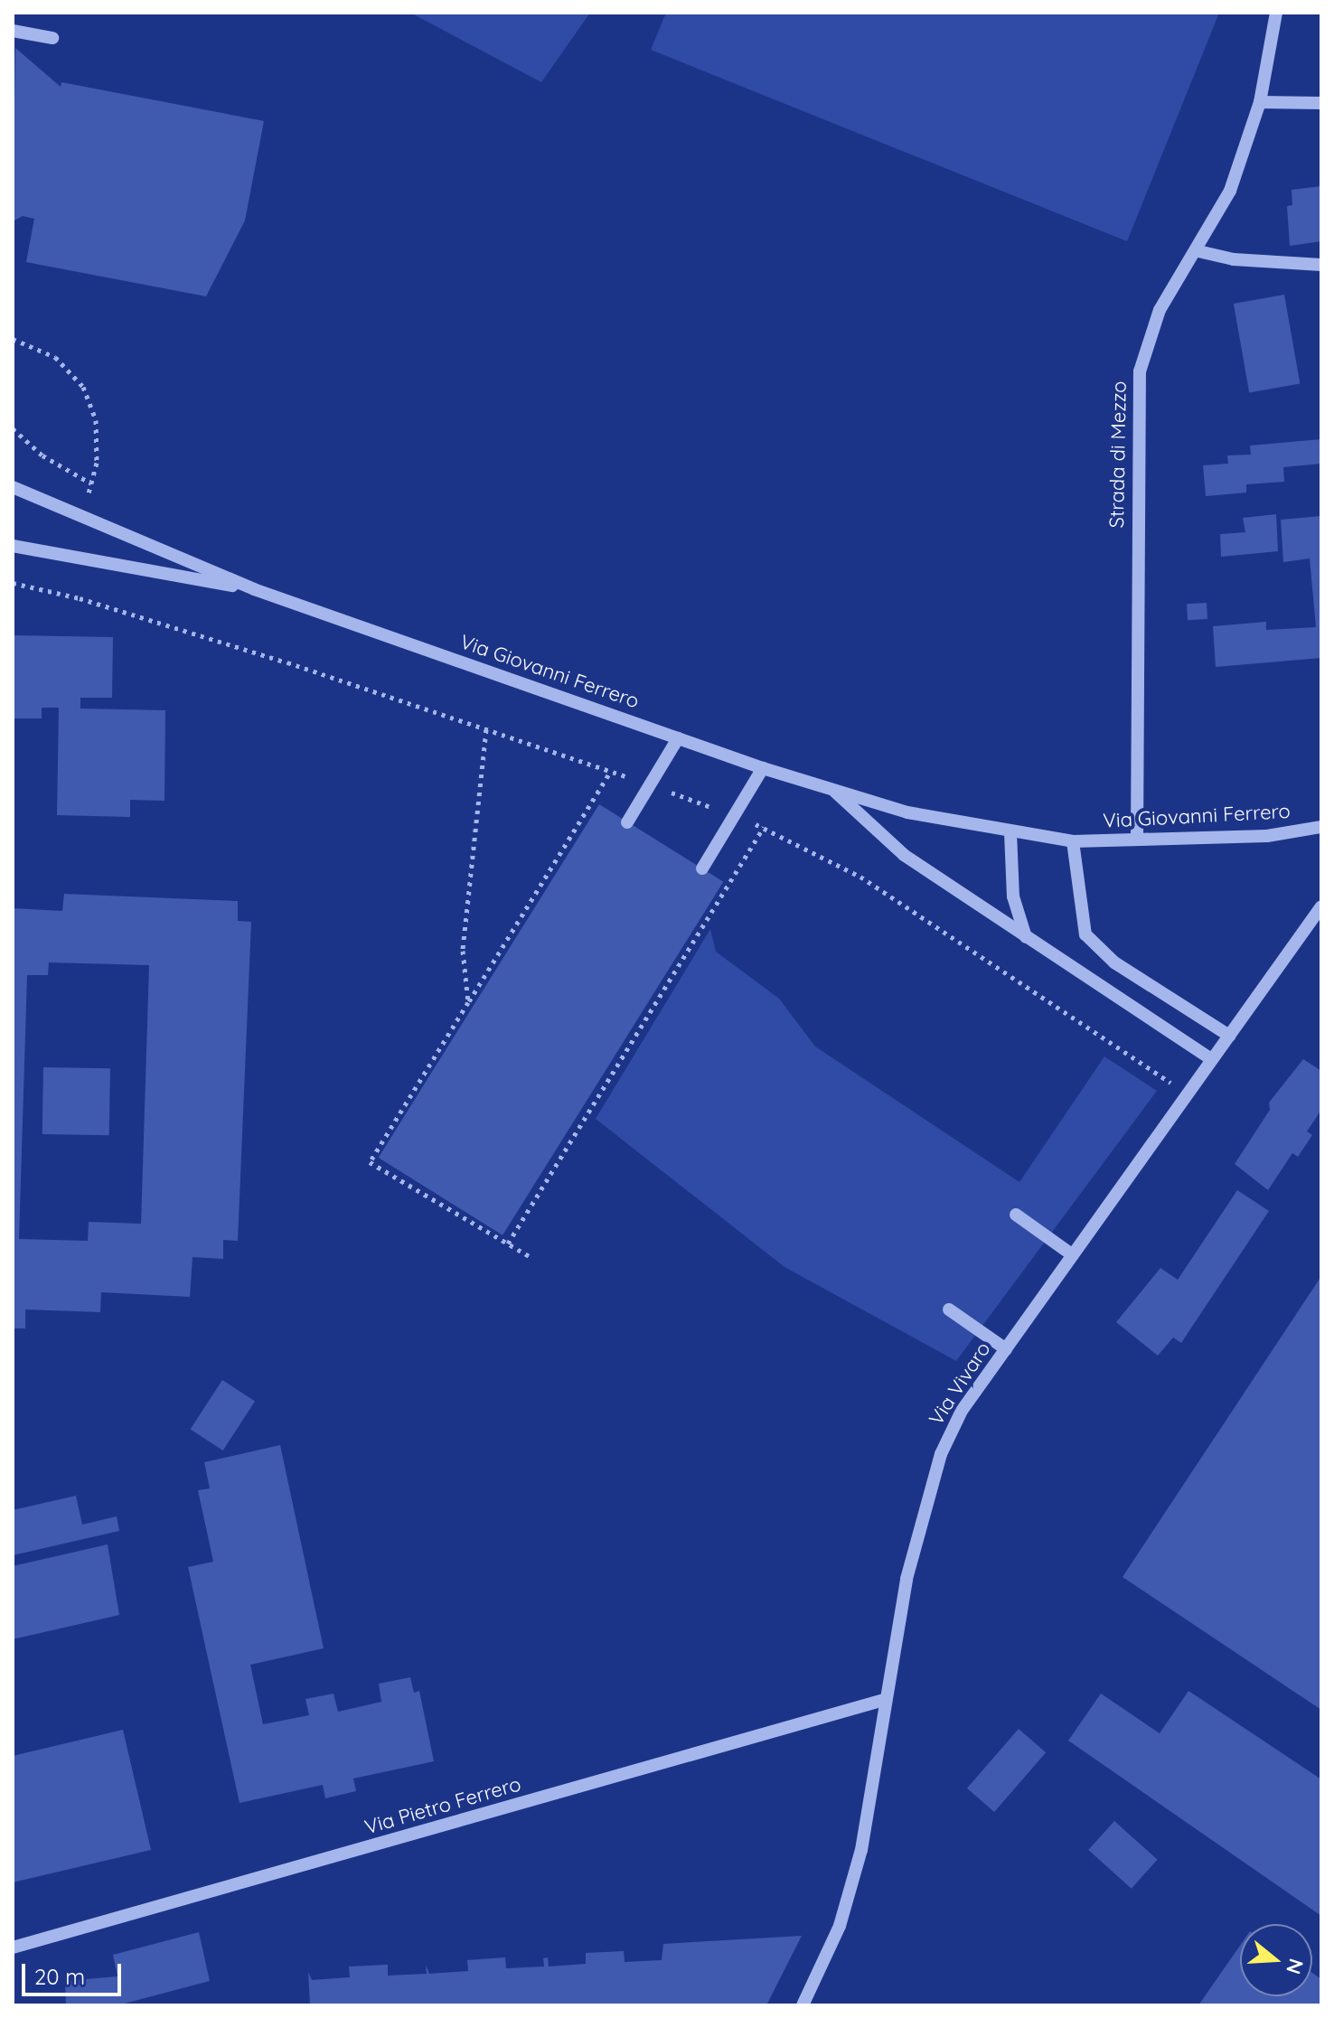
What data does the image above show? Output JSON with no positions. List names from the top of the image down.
{
  "streets": {
    "street": [
      "Strada di Mezzo",
      "Via Giovanni Ferrero",
      "Via Vivaro",
      "Via Pietro Ferrero"
    ]
  },
  "crossings": [
    ["Strada di Mezzo", "Via Giovanni Ferrero"],
    ["Via Giovanni Ferrero", "Via Vivaro"],
    ["Via Vivaro", "Via Pietro Ferrero"]
  ],
  "scale_bar": "20 m",
  "north": "right"
}
